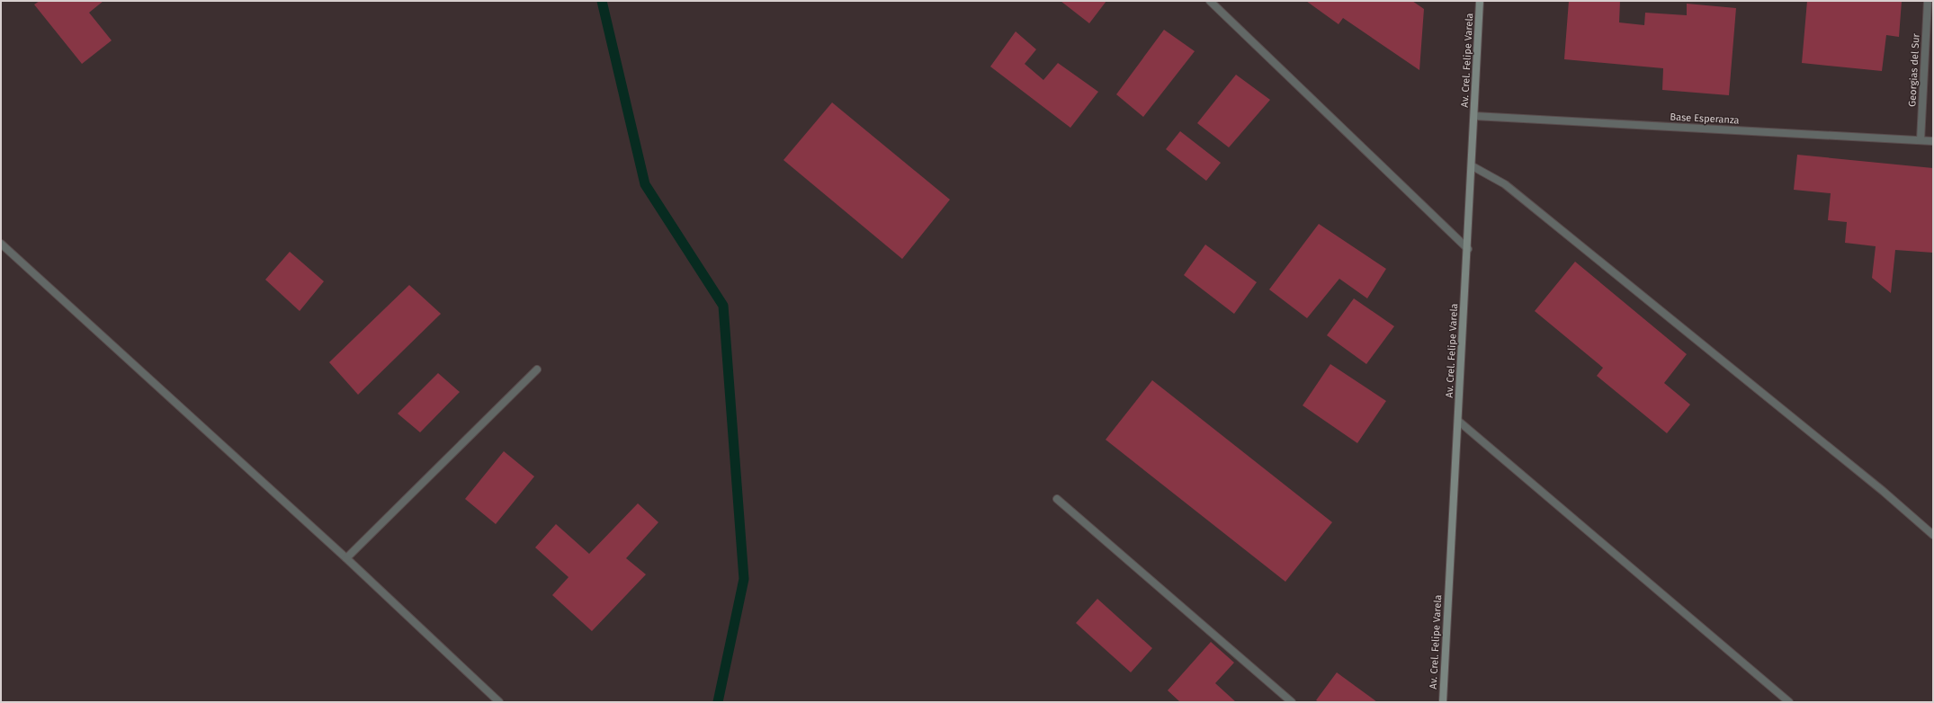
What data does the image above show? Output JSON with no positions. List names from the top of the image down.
{
  "streets": {
    "main road": ["Av. Crel. Felipe Varela"],
    "street": ["Georgias del Sur", "Base Esperanza"]
  },
  "crossings": [
    ["Av. Crel. Felipe Varela", "Base Esperanza"],
    ["Georgias del Sur", "Base Esperanza"]
  ]
}
